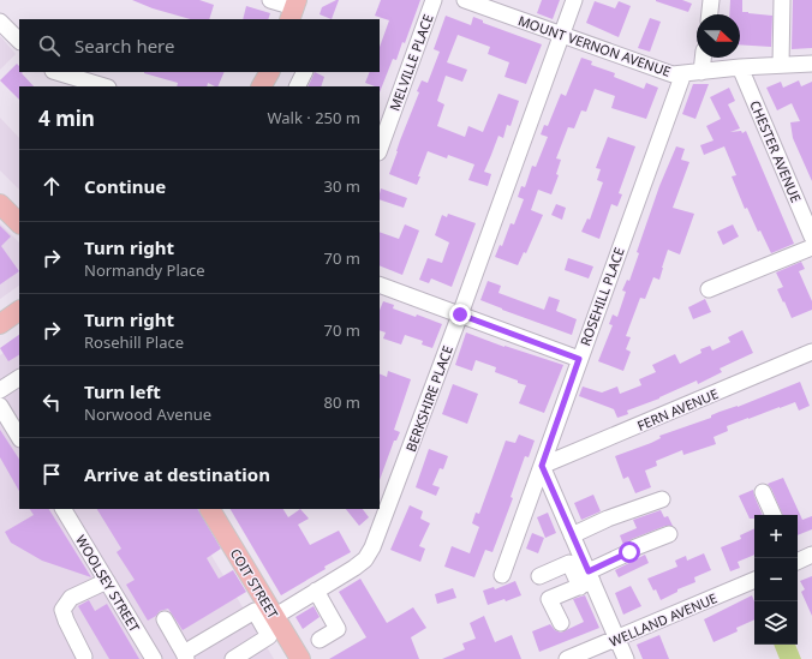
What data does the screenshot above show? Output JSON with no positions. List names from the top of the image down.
{
  "streets": {
    "main road": ["COIT STREET"],
    "street": [
      "MOUNT VERNON AVENUE",
      "MELVILLE PLACE",
      "CHESTER AVENUE",
      "ROSEHILL PLACE",
      "BERKSHIRE PLACE",
      "FERN AVENUE",
      "WOOLSEY STREET",
      "WELLAND AVENUE"
    ]
  },
  "crossings": [
    ["MOUNT VERNON AVENUE", "CHESTER AVENUE"],
    ["MOUNT VERNON AVENUE", "ROSEHILL PLACE"],
    ["MOUNT VERNON AVENUE", "BERKSHIRE PLACE"],
    ["ROSEHILL PLACE", "FERN AVENUE"],
    ["BERKSHIRE PLACE", "COIT STREET"]
  ],
  "north": "right",
  "page": {
    "search": "Search here",
    "heading": ["4 min", "Walk · 250 m"],
    "list": [
      ["Continue", "30 m"],
      ["Turn right", "Normandy Place", "70 m"],
      ["Turn right", "Rosehill Place", "70 m"],
      ["Turn left", "Norwood Avenue", "80 m"],
      "Arrive at destination"
    ],
    "map_buttons": ["+", "−"]
  }
}
